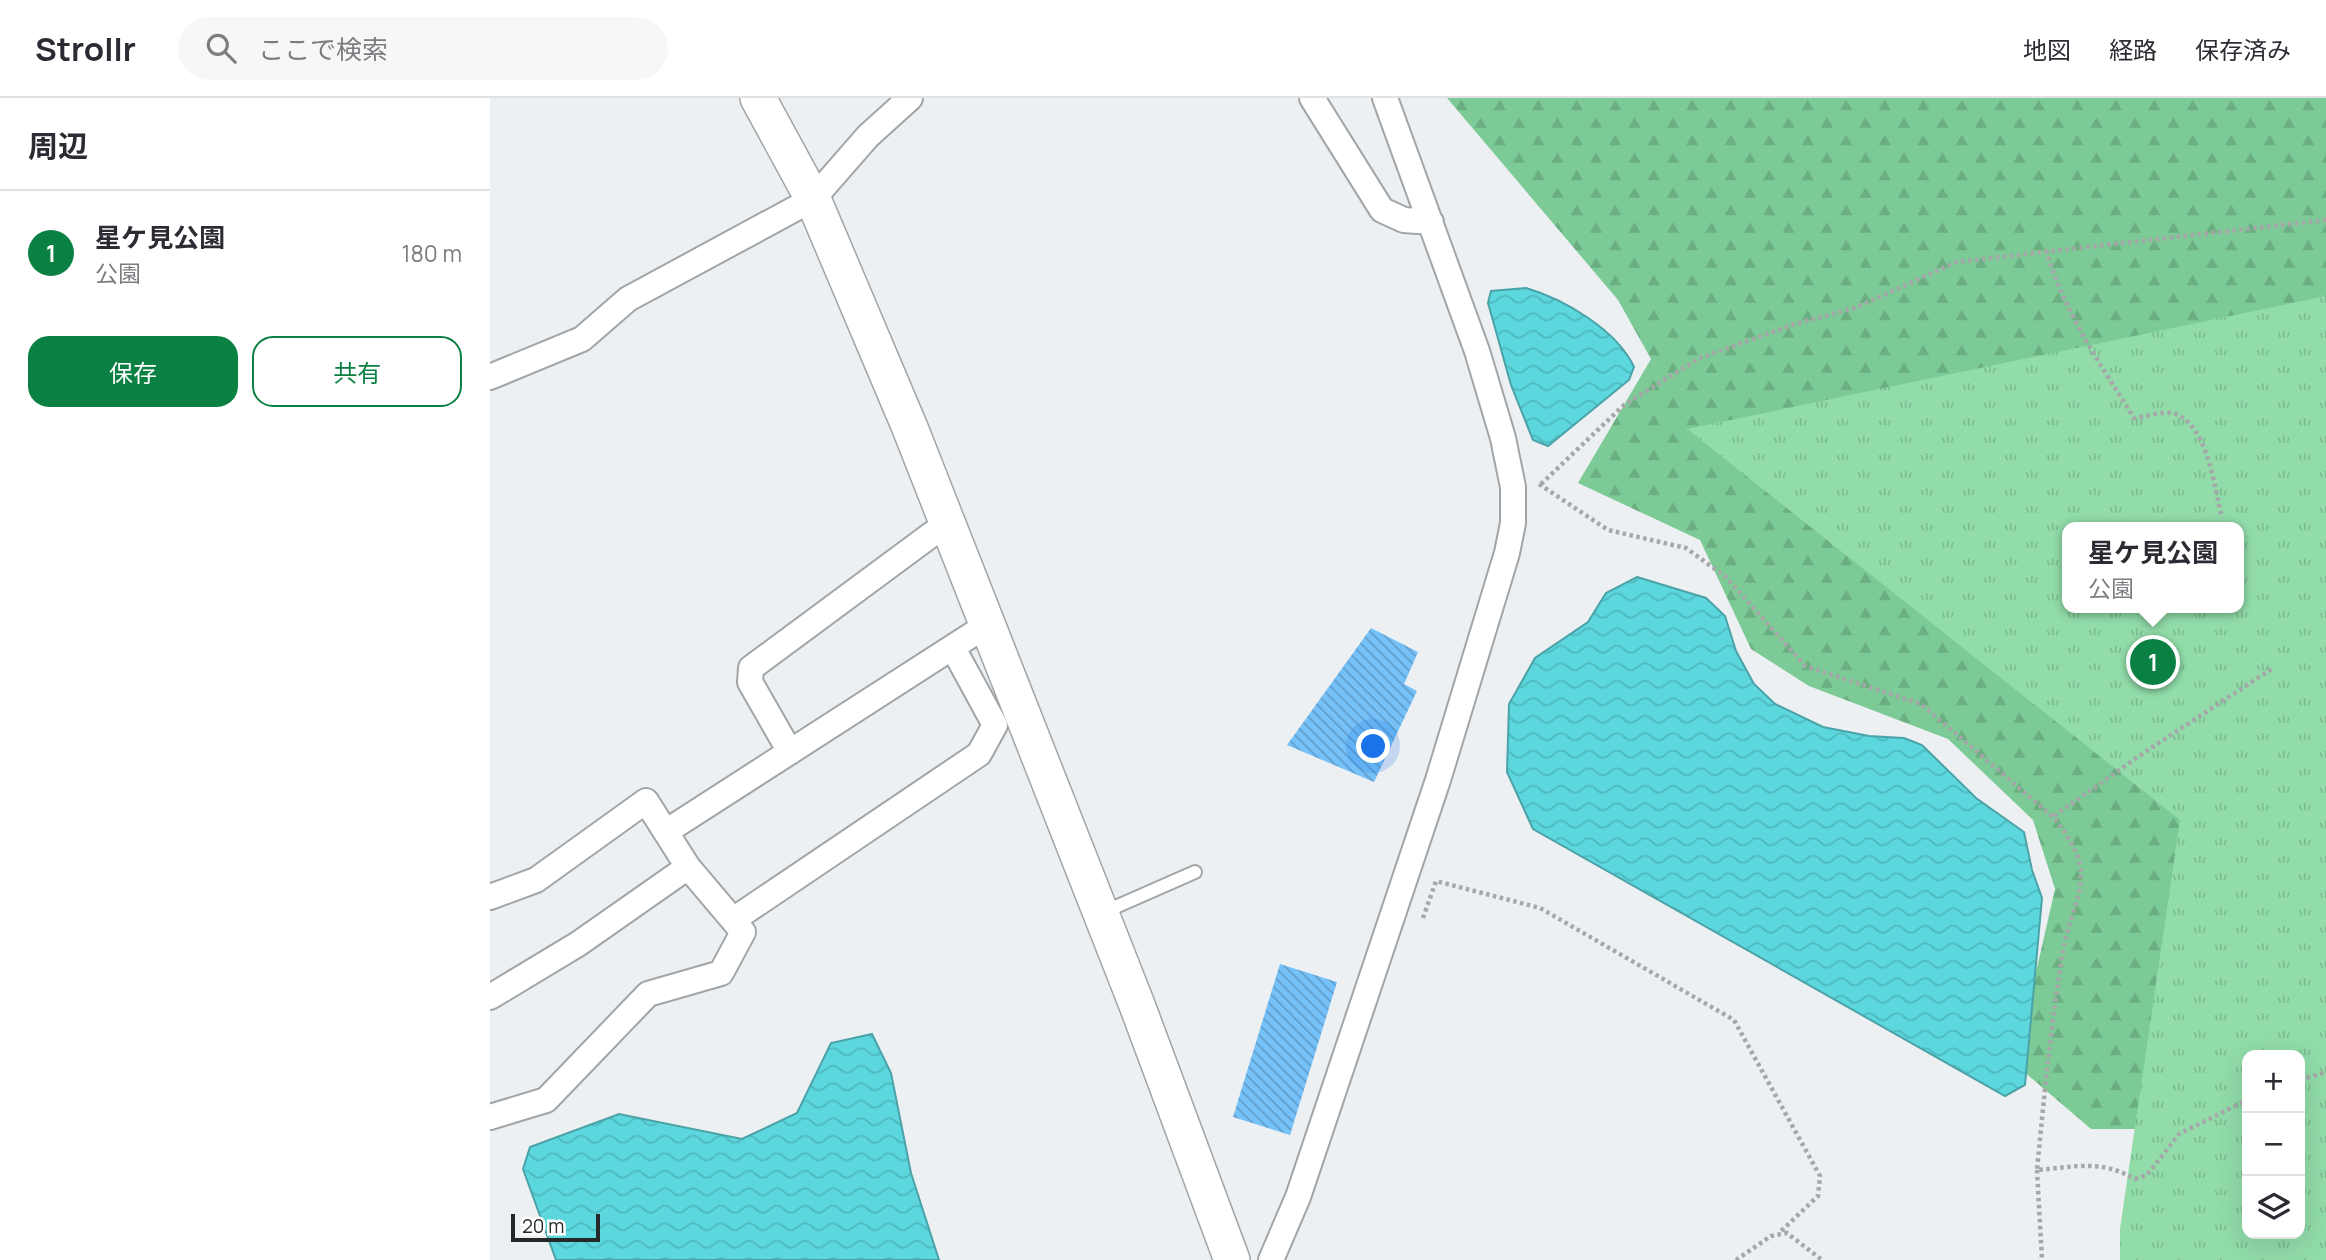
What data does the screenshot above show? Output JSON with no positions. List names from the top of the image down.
{
  "scale_bar": "20 m",
  "page": {
    "header": "Strollr",
    "search": "ここで検索",
    "nav": ["地図", "経路", "保存済み"],
    "heading": "周辺",
    "list": [
      {
        "mark": "1",
        "name": "星ケ見公園",
        "note": "公園",
        "value": "180 m"
      }
    ],
    "buttons": ["保存", "共有"],
    "popup": ["星ケ見公園", "公園"],
    "pins": "1",
    "map_buttons": ["+", "−"],
    "scale": "20 m"
  }
}
